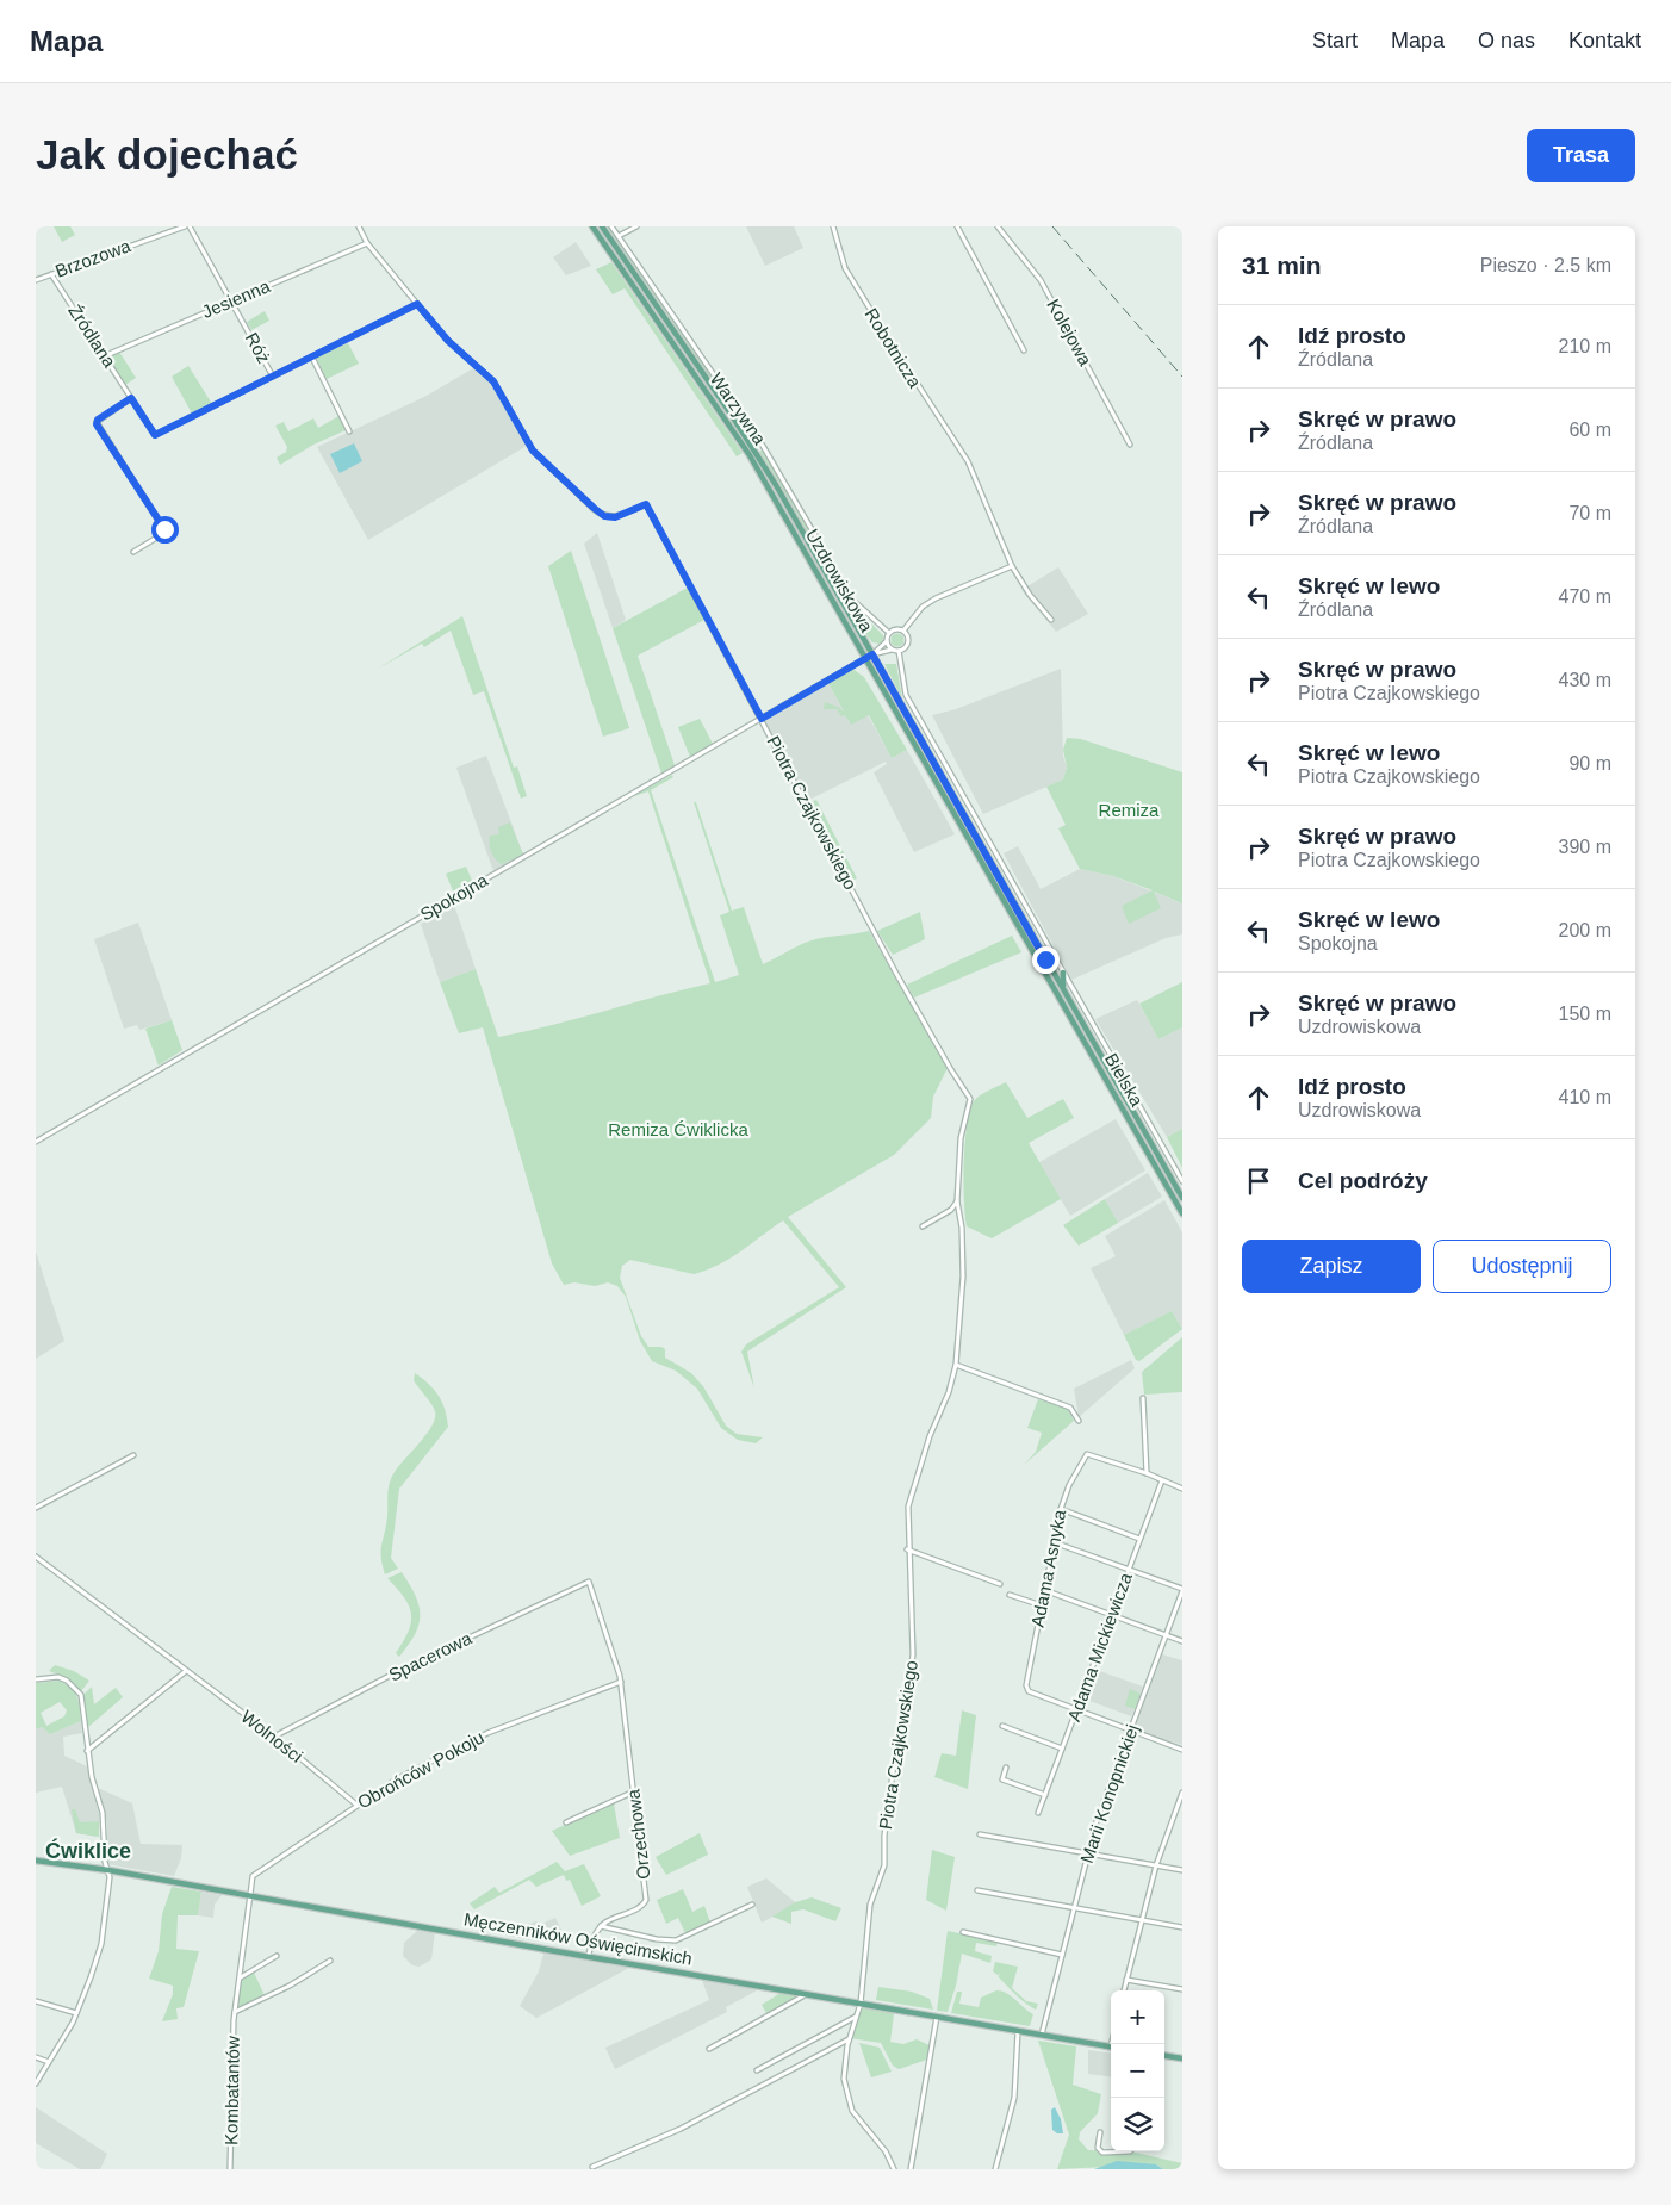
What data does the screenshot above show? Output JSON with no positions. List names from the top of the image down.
{
  "streets": {
    "main road": ["Uzdrowiskowa", "Bielska", "Męczenników Oświęcimskich"],
    "street": [
      "Brzozowa",
      "Jesienna",
      "Kolejowa",
      "Źródlana",
      "Róż",
      "Robotnicza",
      "Warzywna",
      "Piotra Czajkowskiego",
      "Spokojna",
      "Adama Asnyka",
      "Adama Mickiewicza",
      "Spacerowa",
      "Wolności",
      "Obrońców Pokoju",
      "Marii Konopnickiej",
      "Orzechowa",
      "Kombatantów"
    ]
  },
  "crossings": [
    ["Brzozowa", "Źródlana"],
    ["Jesienna", "Źródlana"],
    ["Jesienna", "Róż"],
    ["Źródlana", "Róż"],
    ["Źródlana", "Piotra Czajkowskiego"],
    ["Uzdrowiskowa", "Spokojna"],
    ["Uzdrowiskowa", "Bielska"],
    ["Piotra Czajkowskiego", "Spokojna"],
    ["Piotra Czajkowskiego", "Męczenników Oświęcimskich"],
    ["Adama Asnyka", "Adama Mickiewicza"],
    ["Spacerowa", "Wolności"],
    ["Spacerowa", "Orzechowa"],
    ["Wolności", "Obrońców Pokoju"],
    ["Obrońców Pokoju", "Orzechowa"],
    ["Obrońców Pokoju", "Męczenników Oświęcimskich"],
    ["Obrońców Pokoju", "Kombatantów"],
    ["Marii Konopnickiej", "Męczenników Oświęcimskich"],
    ["Męczenników Oświęcimskich", "Kombatantów"]
  ],
  "districts": ["Ćwiklice"],
  "parks": ["Remiza", "Remiza Ćwiklicka"],
  "page": {
    "header": "Mapa",
    "nav": [
      "Start",
      "Mapa",
      "O nas",
      "Kontakt"
    ],
    "buttons": [
      "Trasa",
      ["Zapisz", "Udostępnij"]
    ],
    "title": "Jak dojechać",
    "heading": ["31 min", "Pieszo · 2.5 km"],
    "list": [
      ["Idź prosto", "Źródlana", "210 m"],
      ["Skręć w prawo", "Źródlana", "60 m"],
      ["Skręć w prawo", "Źródlana", "70 m"],
      ["Skręć w lewo", "Źródlana", "470 m"],
      ["Skręć w prawo", "Piotra Czajkowskiego", "430 m"],
      ["Skręć w lewo", "Piotra Czajkowskiego", "90 m"],
      ["Skręć w prawo", "Piotra Czajkowskiego", "390 m"],
      ["Skręć w lewo", "Spokojna", "200 m"],
      ["Skręć w prawo", "Uzdrowiskowa", "150 m"],
      ["Idź prosto", "Uzdrowiskowa", "410 m"],
      "Cel podróży"
    ],
    "map_buttons": ["+", "−"]
  }
}
